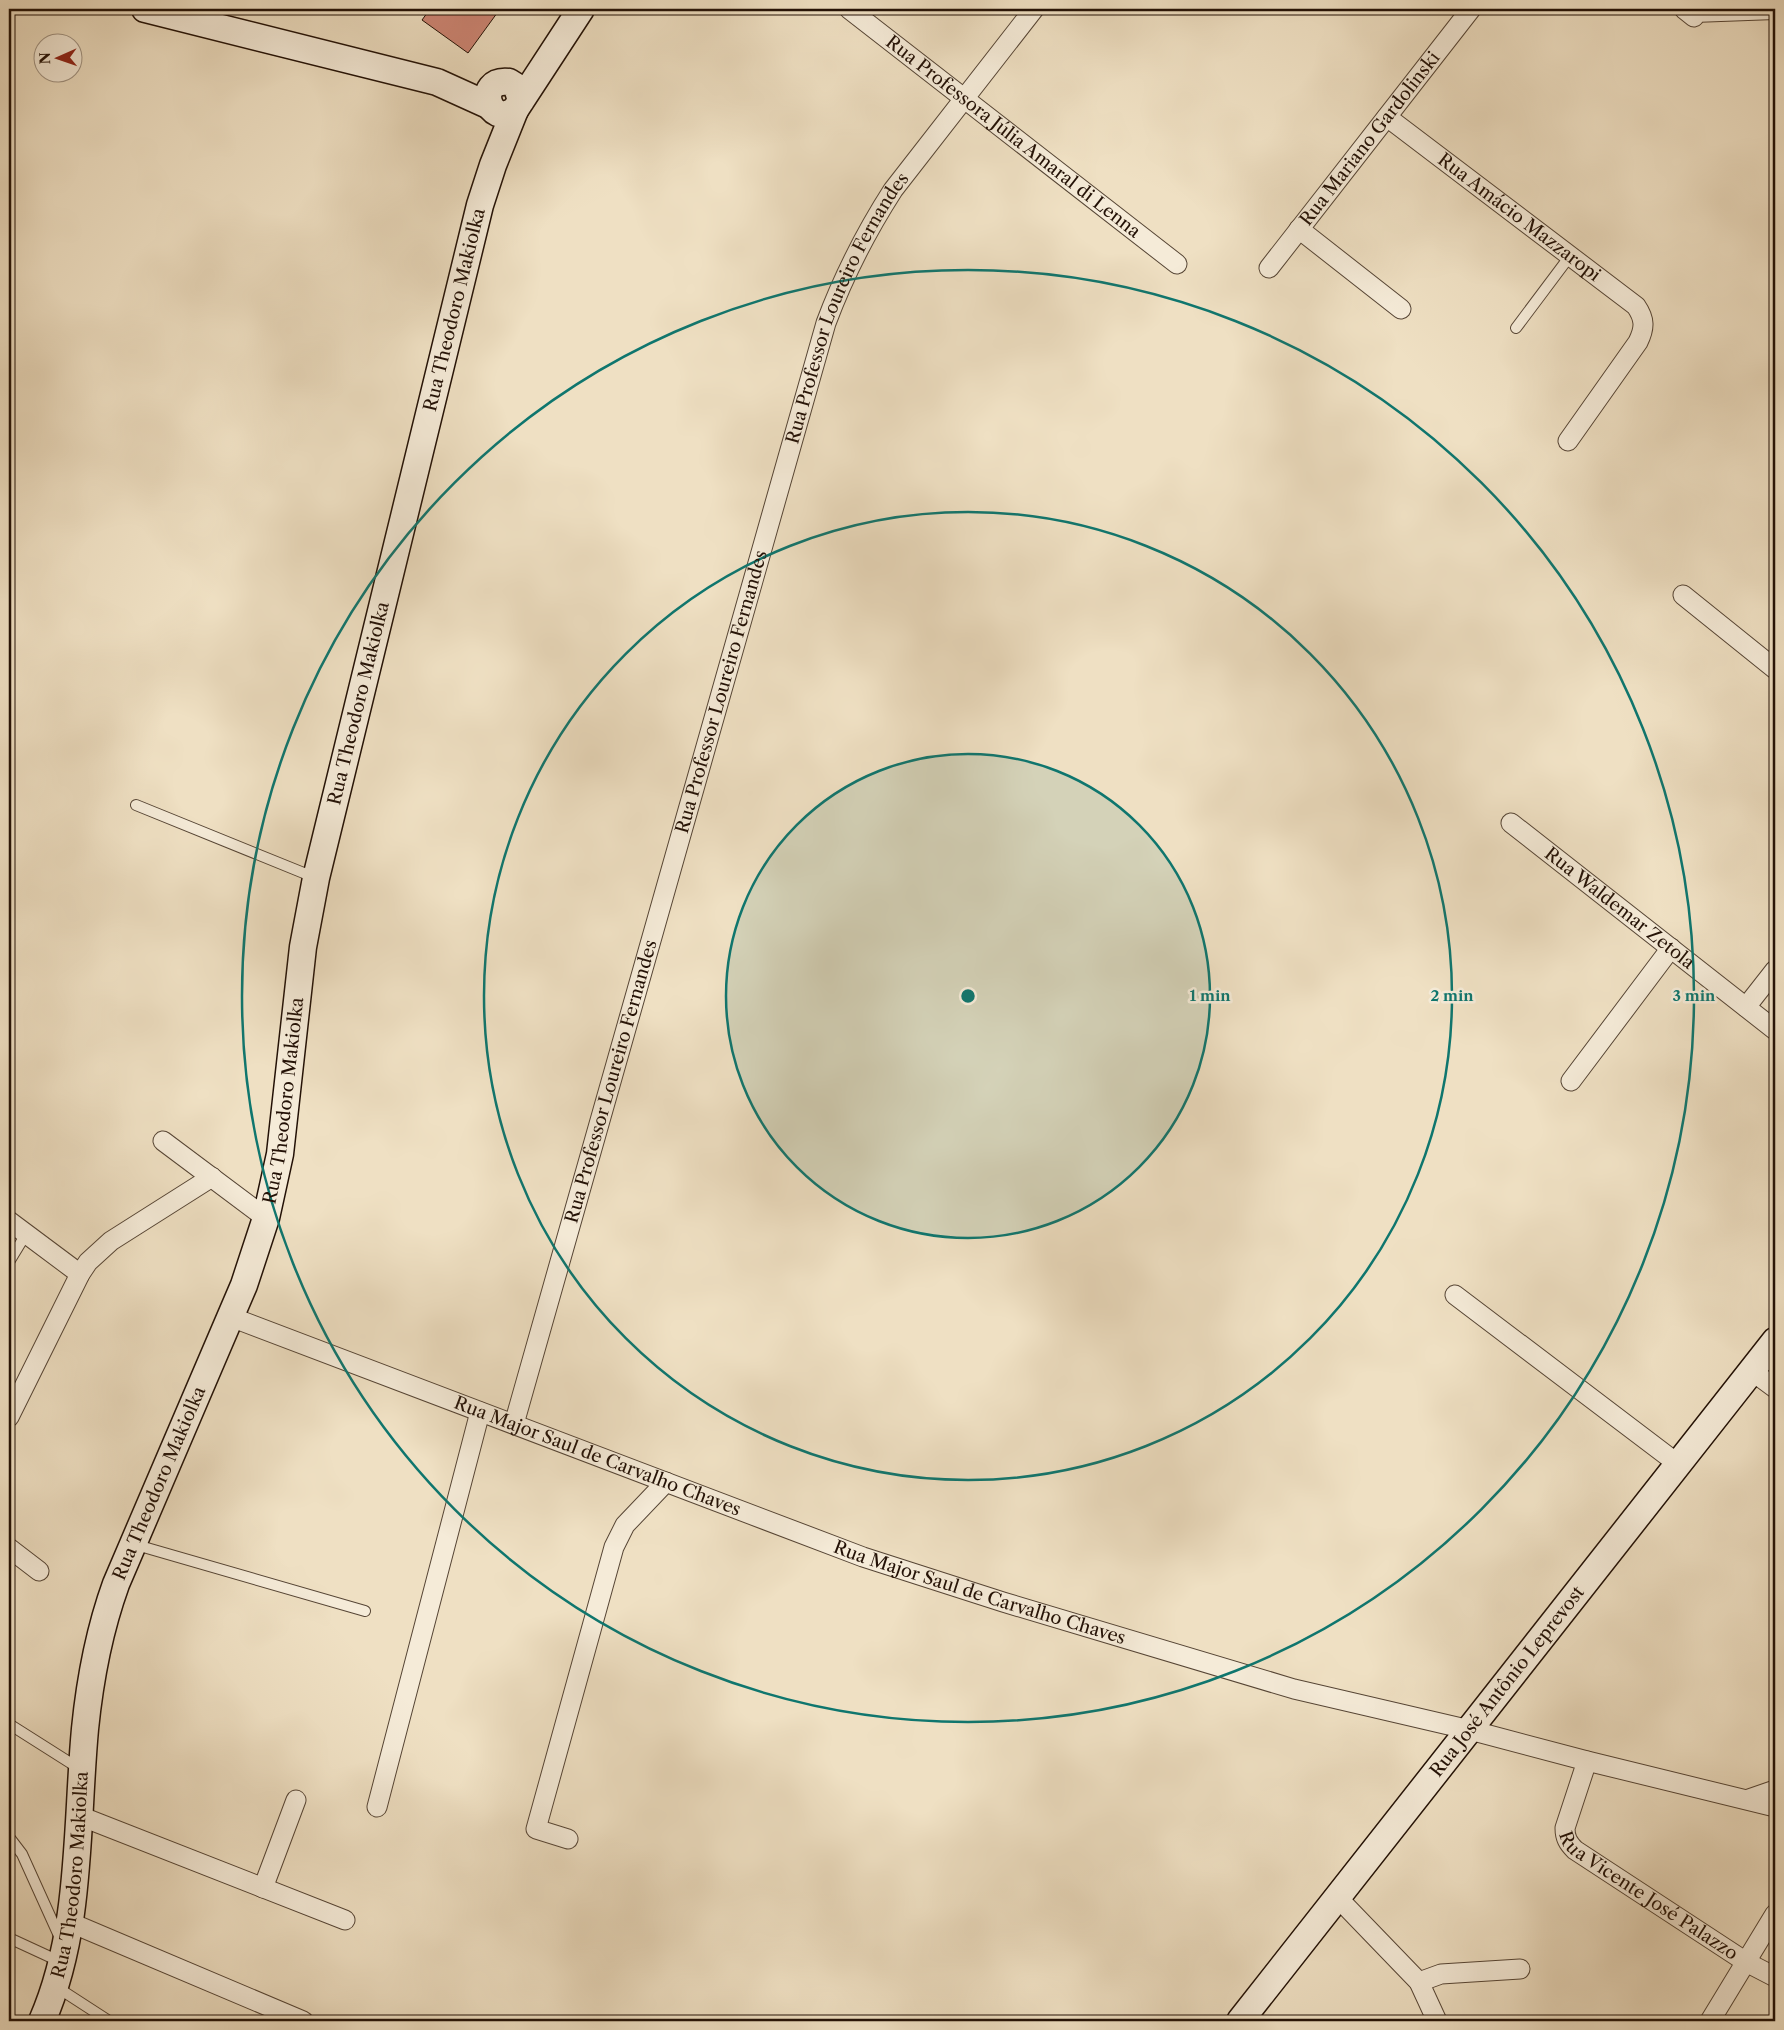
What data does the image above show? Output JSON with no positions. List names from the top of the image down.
{
  "streets": {
    "main road": ["Rua Theodoro Makiolka", "Rua José Antônio Leprevost"],
    "street": [
      "Rua Professora Júlia Amaral di Lenna",
      "Rua Mariano Gardolinski",
      "Rua Amácio Mazzaropi",
      "Rua Professor Loureiro Fernandes",
      "Rua Waldemar Zetola",
      "Rua Major Saul de Carvalho Chaves",
      "Rua Vicente José Palazzo"
    ]
  },
  "crossings": [
    ["Rua Professora Júlia Amaral di Lenna", "Rua Professor Loureiro Fernandes"],
    ["Rua Mariano Gardolinski", "Rua Amácio Mazzaropi"],
    ["Rua Theodoro Makiolka", "Rua Major Saul de Carvalho Chaves"],
    ["Rua Professor Loureiro Fernandes", "Rua Major Saul de Carvalho Chaves"],
    ["Rua Major Saul de Carvalho Chaves", "Rua José Antônio Leprevost"],
    ["Rua Major Saul de Carvalho Chaves", "Rua Vicente José Palazzo"]
  ],
  "north": "left",
  "rings": ["1 min", "2 min", "3 min"]
}
